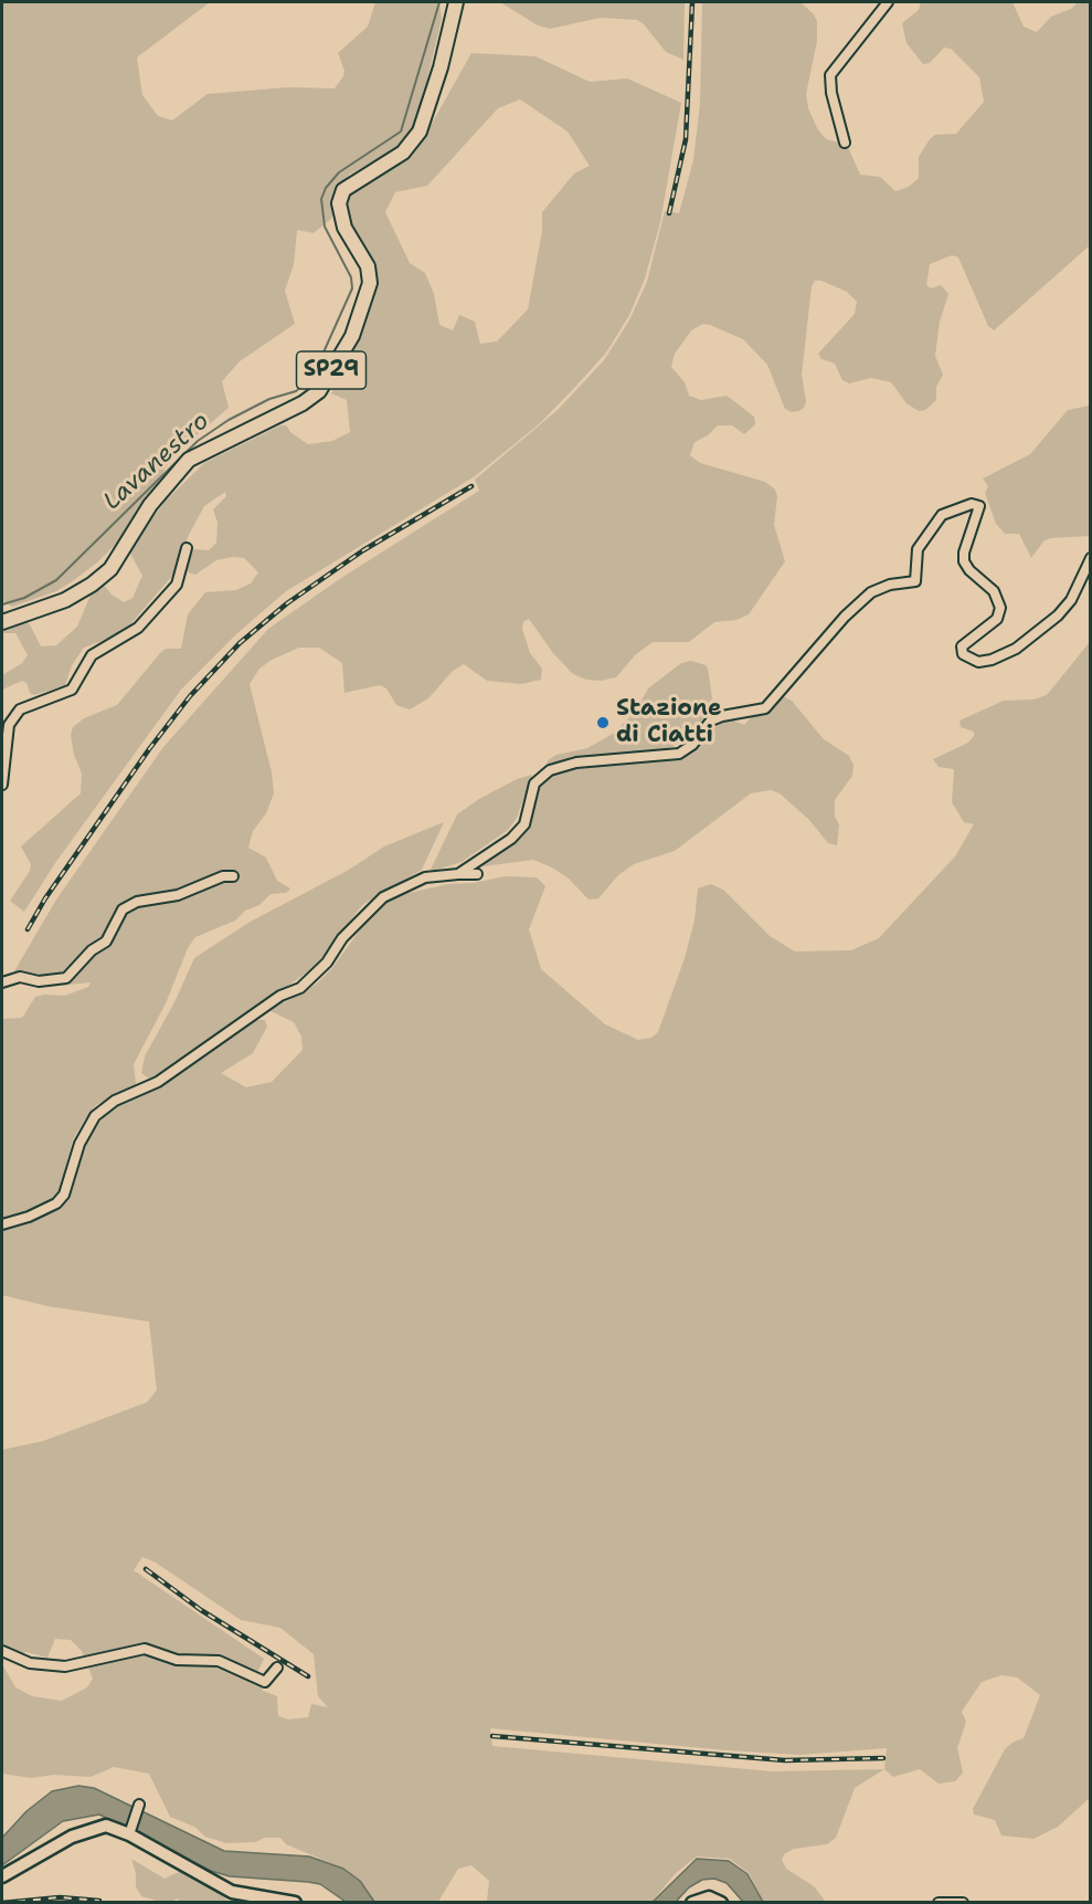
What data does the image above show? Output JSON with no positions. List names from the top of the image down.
{
  "streets": {
    "main road": ["SP29"]
  },
  "water": ["Lavanestro"],
  "places": ["Stazione di Ciatti"]
}
